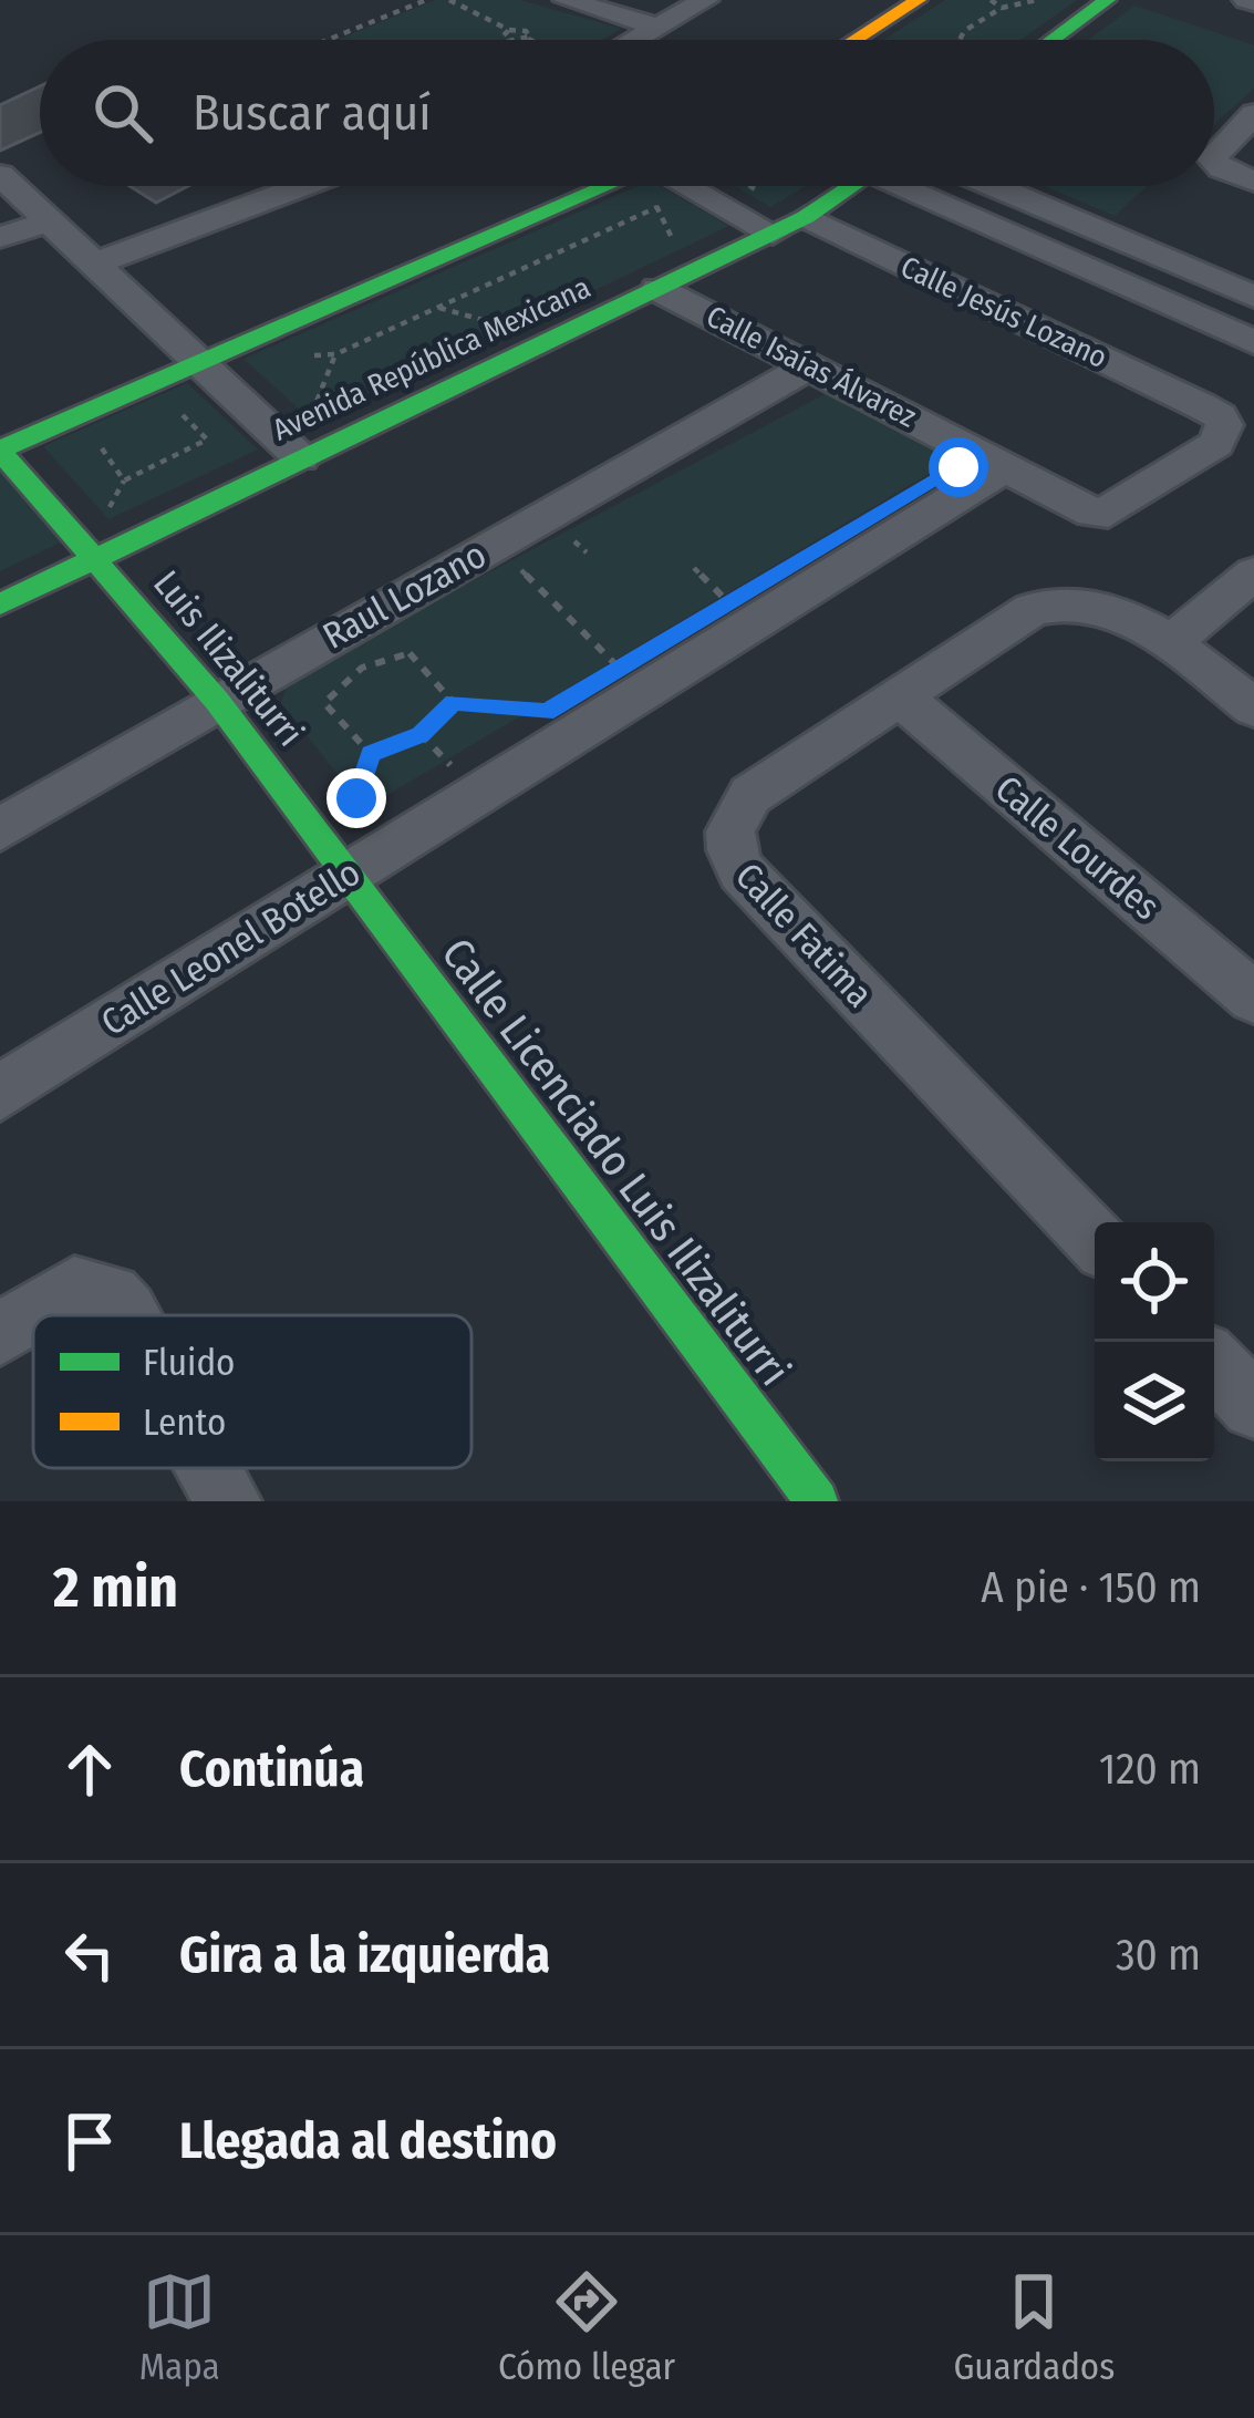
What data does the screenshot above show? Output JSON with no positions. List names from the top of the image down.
{
  "streets": {
    "main road": ["Avenida República Mexicana", "Luis Ilizaliturri", "Calle Licenciado Luis Ilizaliturri"],
    "street": [
      "Calle Jesús Lozano",
      "Calle Isaías Álvarez",
      "Raul Lozano",
      "Calle Lourdes",
      "Calle Fatima",
      "Calle Leonel Botello"
    ]
  },
  "crossings": [
    ["Calle Jesús Lozano", "Avenida República Mexicana"],
    ["Calle Jesús Lozano", "Calle Isaías Álvarez"],
    ["Avenida República Mexicana", "Calle Isaías Álvarez"],
    ["Avenida República Mexicana", "Luis Ilizaliturri"],
    ["Calle Isaías Álvarez", "Raul Lozano"],
    ["Calle Isaías Álvarez", "Calle Leonel Botello"],
    ["Raul Lozano", "Luis Ilizaliturri"],
    ["Luis Ilizaliturri", "Calle Leonel Botello"],
    ["Luis Ilizaliturri", "Calle Licenciado Luis Ilizaliturri"],
    ["Calle Lourdes", "Calle Fatima"],
    ["Calle Leonel Botello", "Calle Licenciado Luis Ilizaliturri"]
  ],
  "legend": ["Fluido", "Lento"],
  "page": {
    "search": "Buscar aquí",
    "heading": ["2 min", "A pie · 150 m"],
    "list": [
      ["Continúa", "120 m"],
      ["Gira a la izquierda", "30 m"],
      "Llegada al destino"
    ],
    "nav": ["Mapa", "Cómo llegar", "Guardados"]
  }
}
